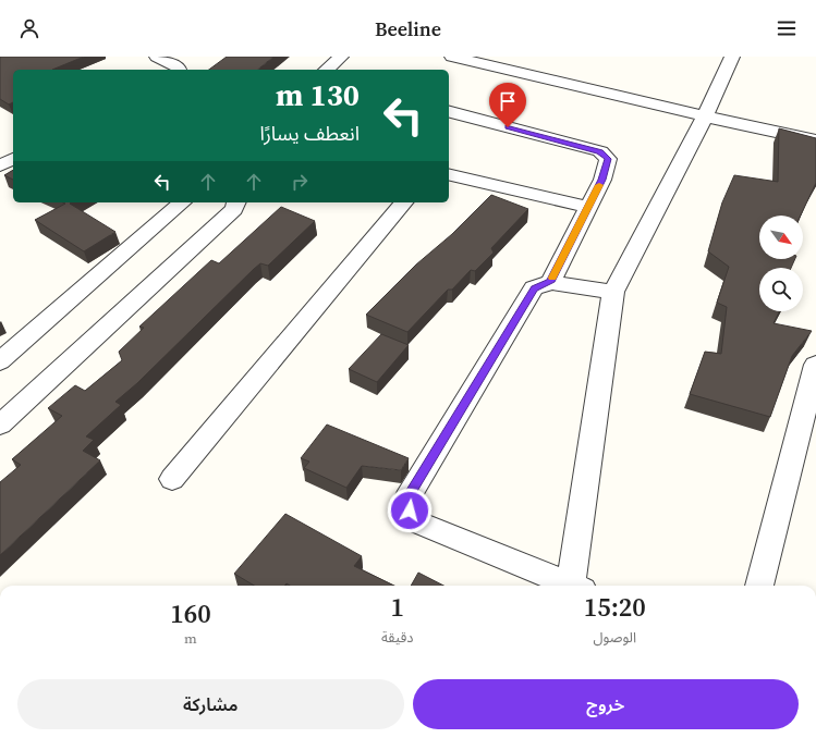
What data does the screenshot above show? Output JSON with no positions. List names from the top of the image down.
{
  "north": "bottom right",
  "page": {
    "header": "Beeline",
    "turn": ["130 m", "انعطف يسارًا"],
    "eta": [
      "15:20",
      "الوصول",
      "1",
      "دقيقة",
      "160",
      "m"
    ],
    "buttons": ["خروج", "مشاركة"]
  }
}
